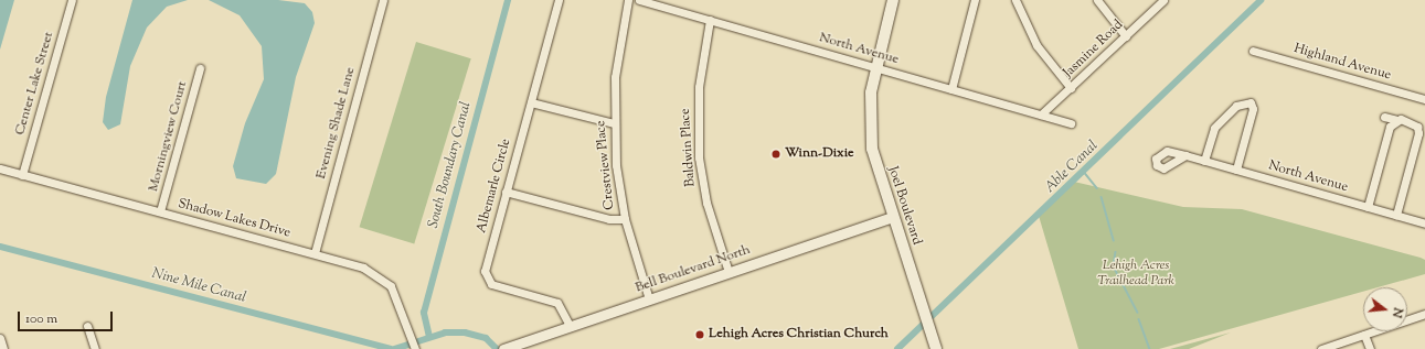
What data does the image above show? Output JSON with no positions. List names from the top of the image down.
{
  "streets": {
    "main road": ["Joel Boulevard"],
    "street": [
      "North Avenue",
      "Jasmine Road",
      "Highland Avenue",
      "Center Lake Street",
      "Evening Shade Lane",
      "Morningview Court",
      "Baldwin Place",
      "Crestview Place",
      "Albemarle Circle",
      "Shadow Lakes Drive",
      "Bell Boulevard North"
    ]
  },
  "crossings": [
    ["North Avenue", "Jasmine Road"],
    ["North Avenue", "Baldwin Place"],
    ["North Avenue", "Joel Boulevard"],
    ["Center Lake Street", "Shadow Lakes Drive"],
    ["Evening Shade Lane", "Shadow Lakes Drive"],
    ["Morningview Court", "Shadow Lakes Drive"],
    ["Baldwin Place", "Bell Boulevard North"],
    ["Crestview Place", "Bell Boulevard North"],
    ["Albemarle Circle", "Bell Boulevard North"],
    ["Joel Boulevard", "Bell Boulevard North"]
  ],
  "water": ["South Boundary Canal", "Able Canal", "Nine Mile Canal"],
  "parks": ["Lehigh Acres Trailhead Park"],
  "places": ["Winn-Dixie", "Lehigh Acres Christian Church"],
  "scale_bar": "100 m",
  "north": "right"
}
